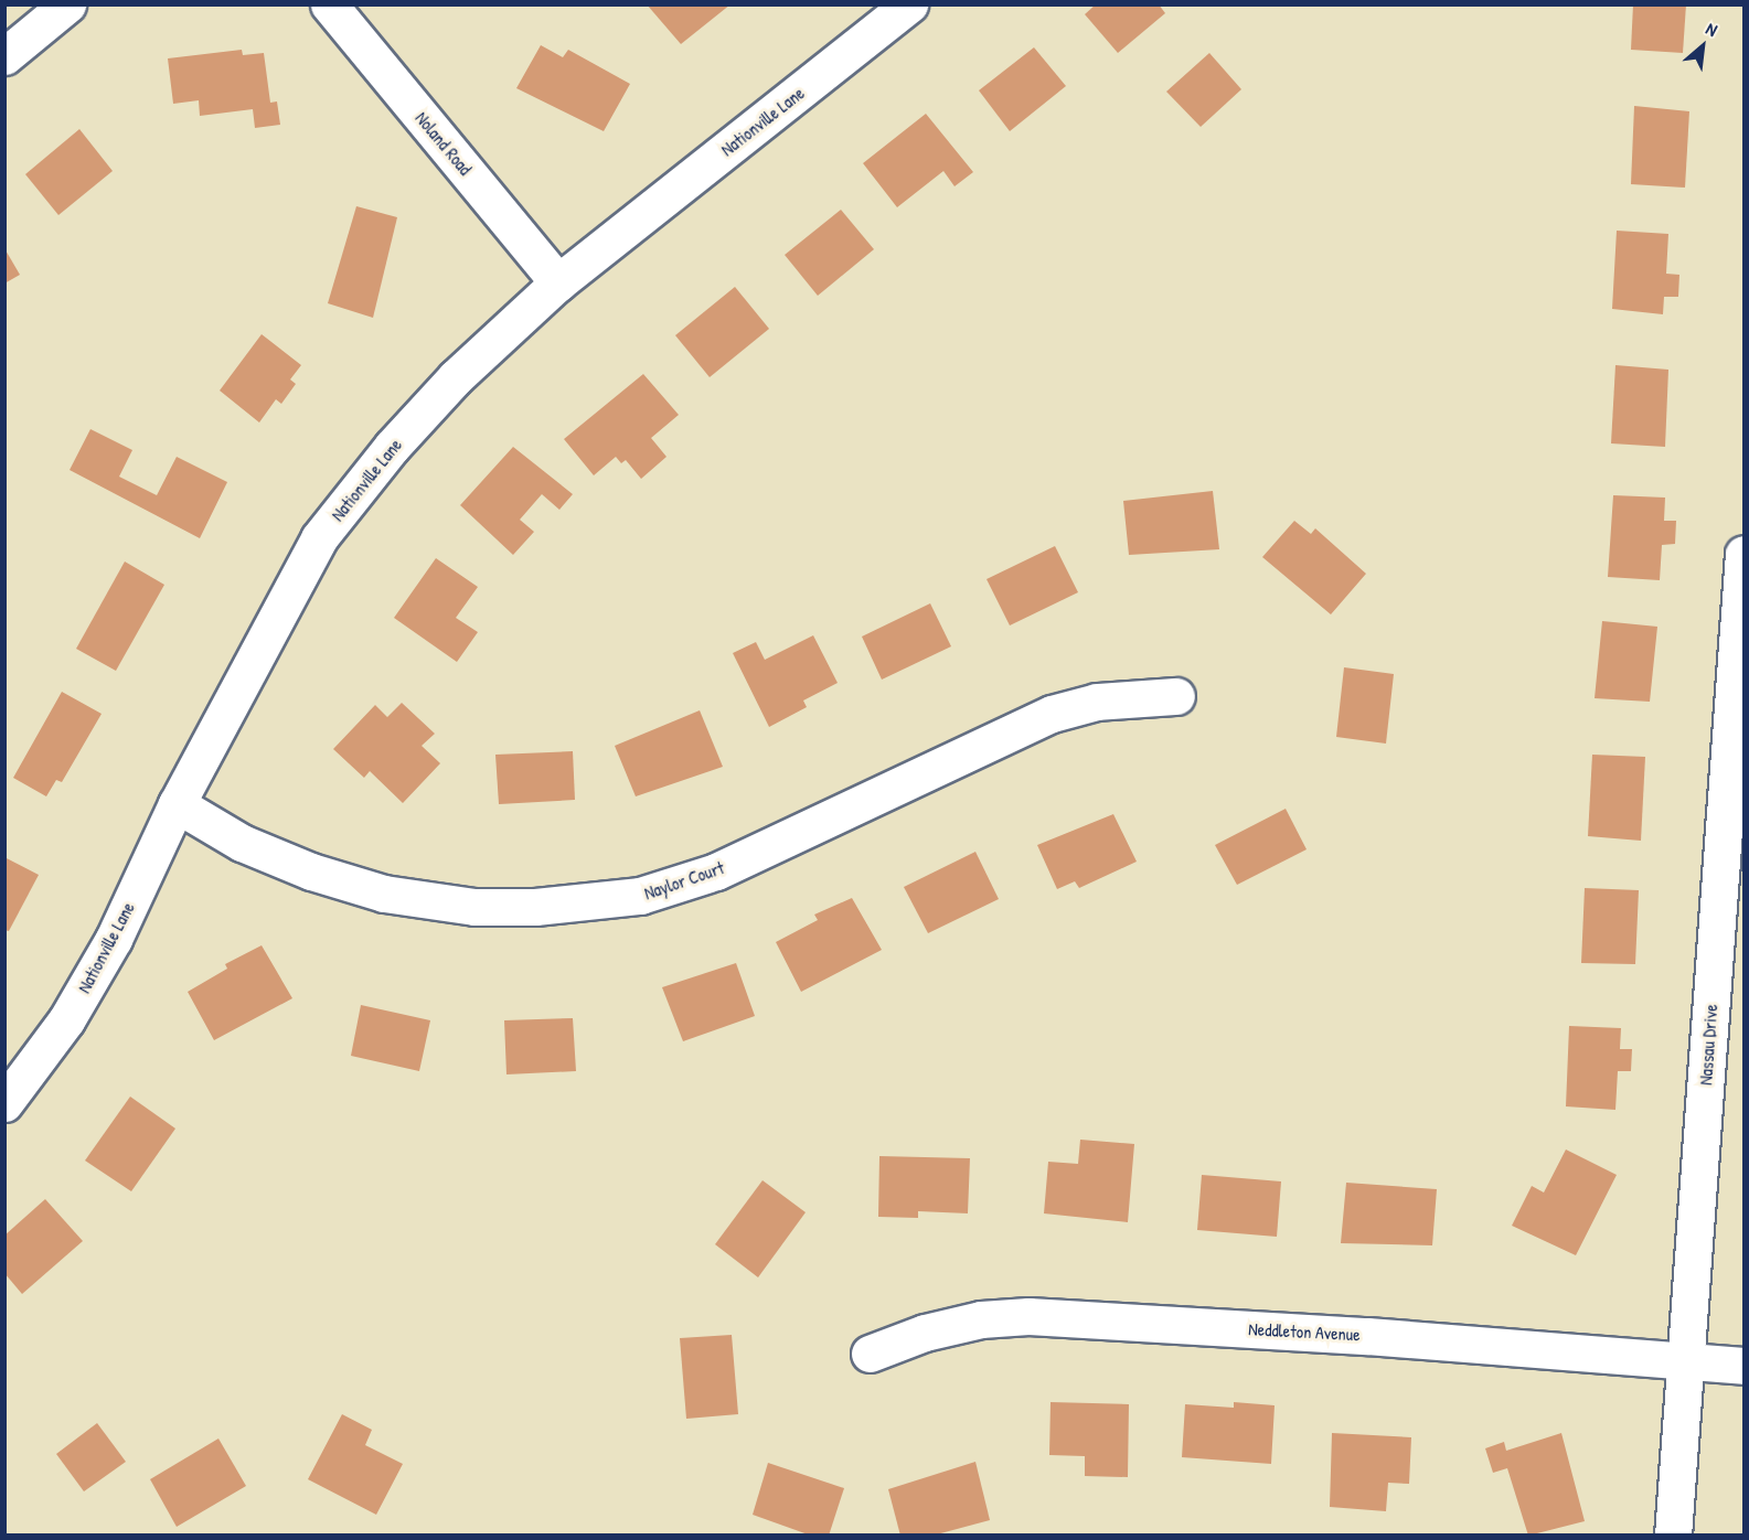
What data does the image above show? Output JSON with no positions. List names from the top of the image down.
{
  "streets": {
    "street": [
      "Nationville Lane",
      "Noland Road",
      "Naylor Court",
      "Nassau Drive",
      "Neddleton Avenue"
    ]
  },
  "crossings": [
    ["Nationville Lane", "Noland Road"],
    ["Nationville Lane", "Naylor Court"],
    ["Nassau Drive", "Neddleton Avenue"]
  ],
  "north": "top right"
}
